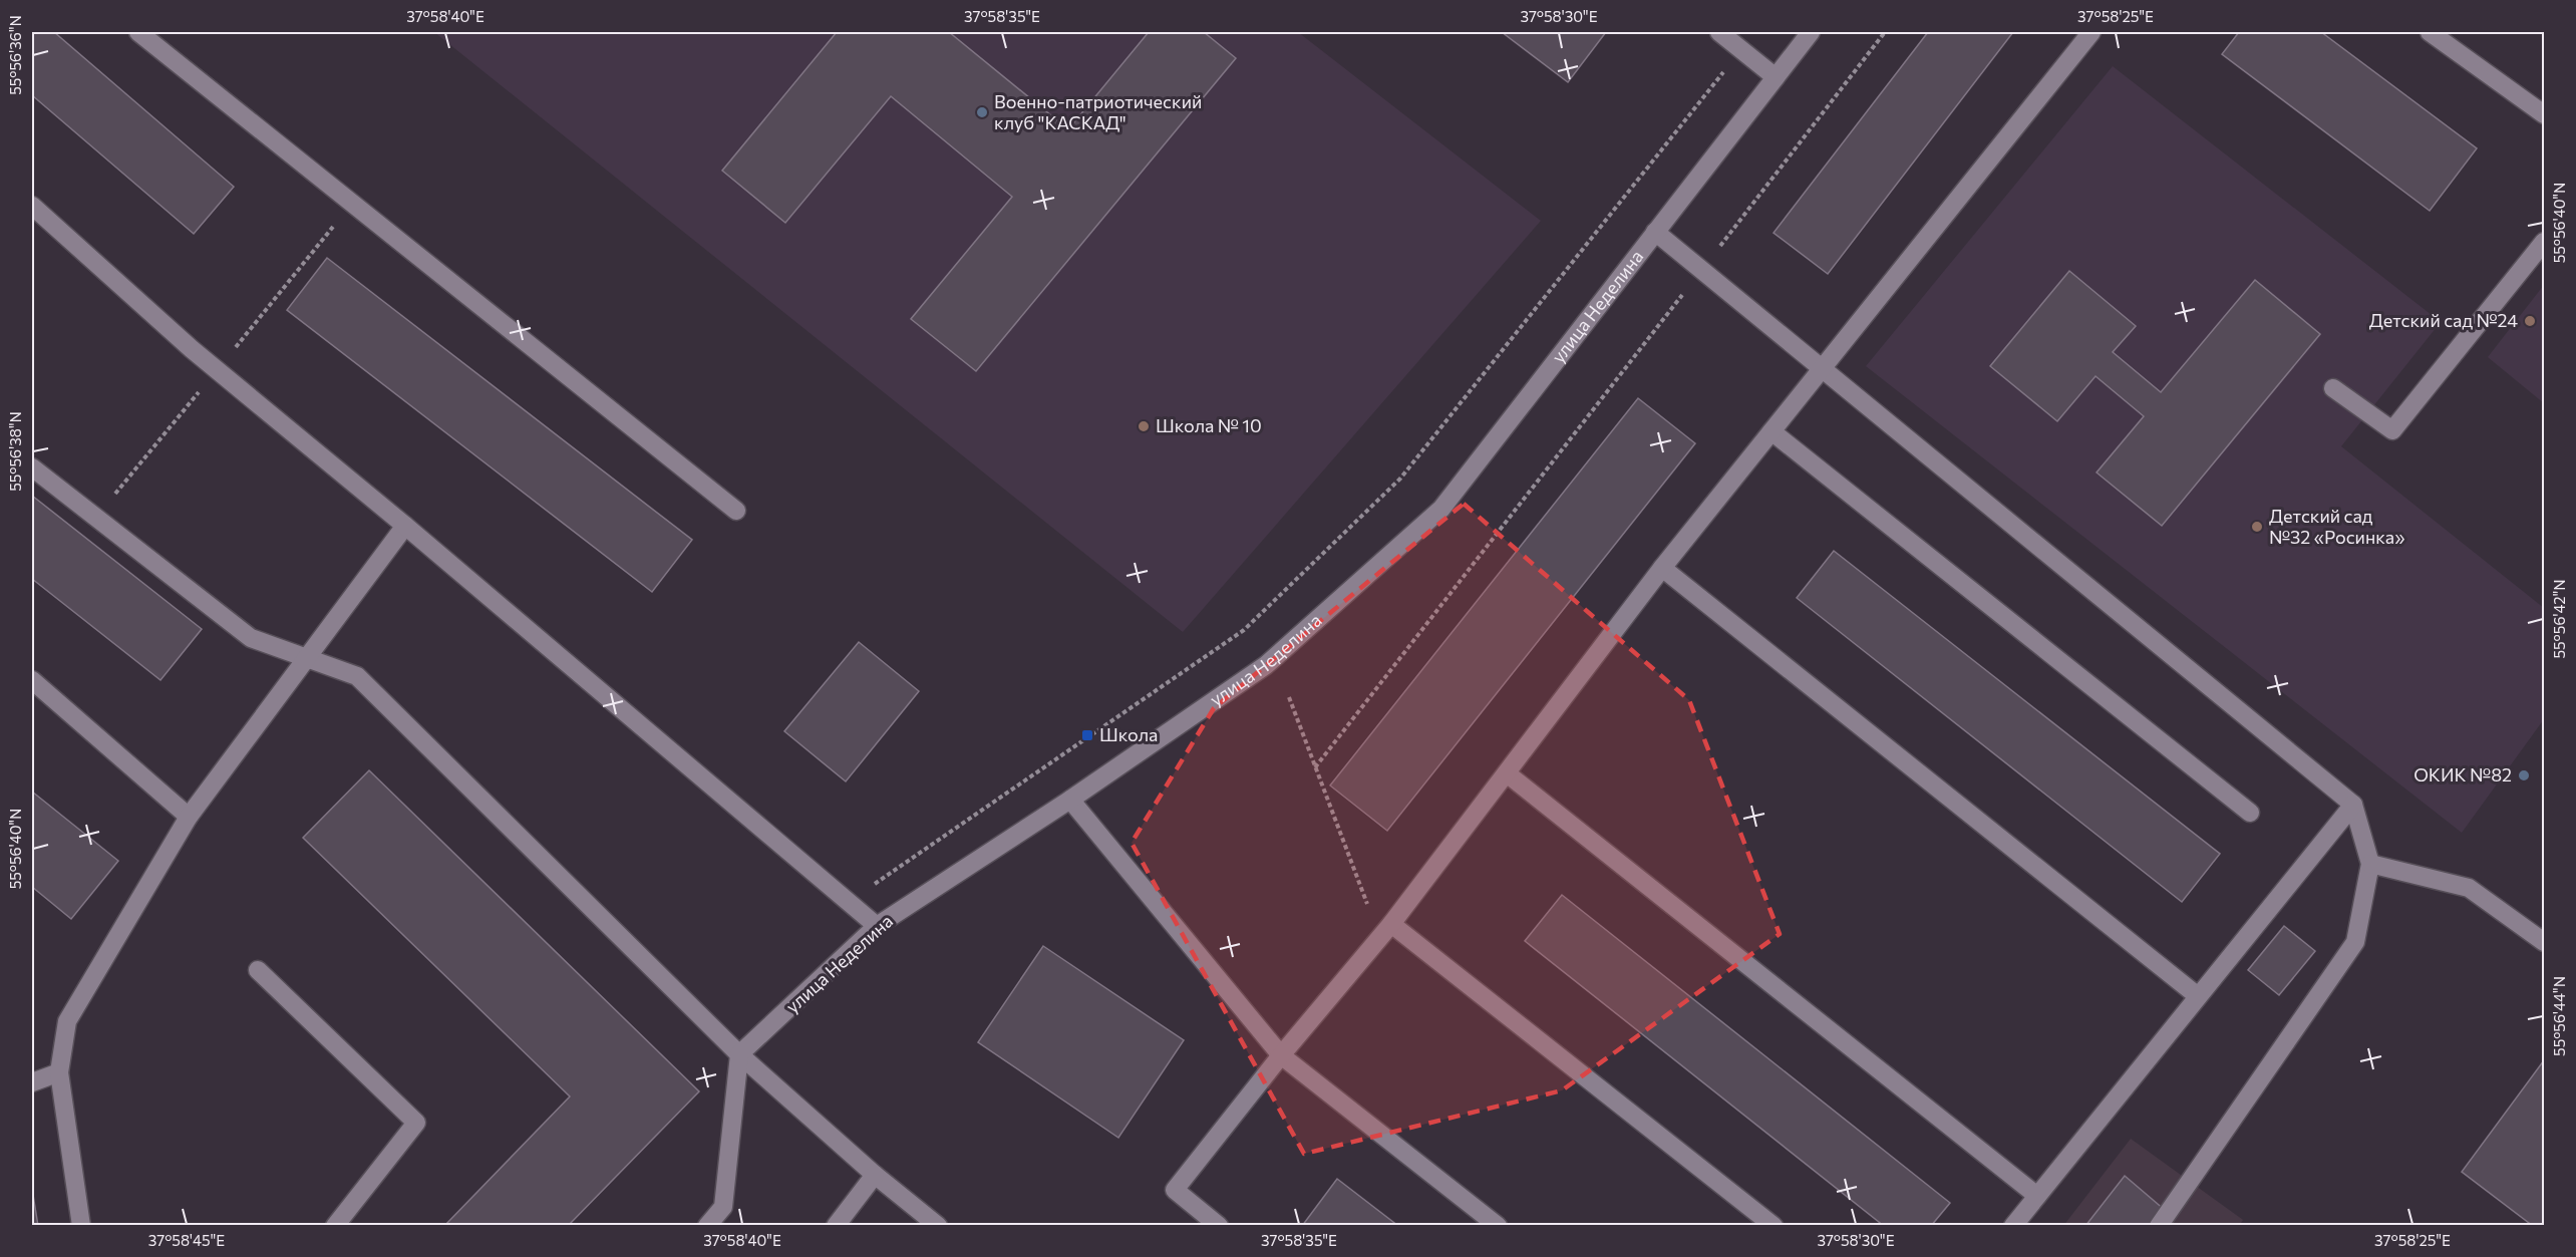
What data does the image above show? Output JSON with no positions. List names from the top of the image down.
{
  "streets": {
    "street": ["улица Неделина"]
  },
  "places": {
    "other": [
      "Военно-патриотический клуб \"КАСКАД\"",
      "Детский сад №24",
      "Школа № 10",
      "Детский сад №32 «Росинка»",
      "ОКИК №82"
    ],
    "transit": ["Школа"]
  },
  "coordinates": [
    "37°58'40\"E",
    "37°58'35\"E",
    "37°58'30\"E",
    "37°58'25\"E",
    "55°56'36\"N",
    "55°56'40\"N",
    "55°56'38\"N",
    "55°56'42\"N",
    "55°56'44\"N",
    "37°58'45\"E"
  ]
}
